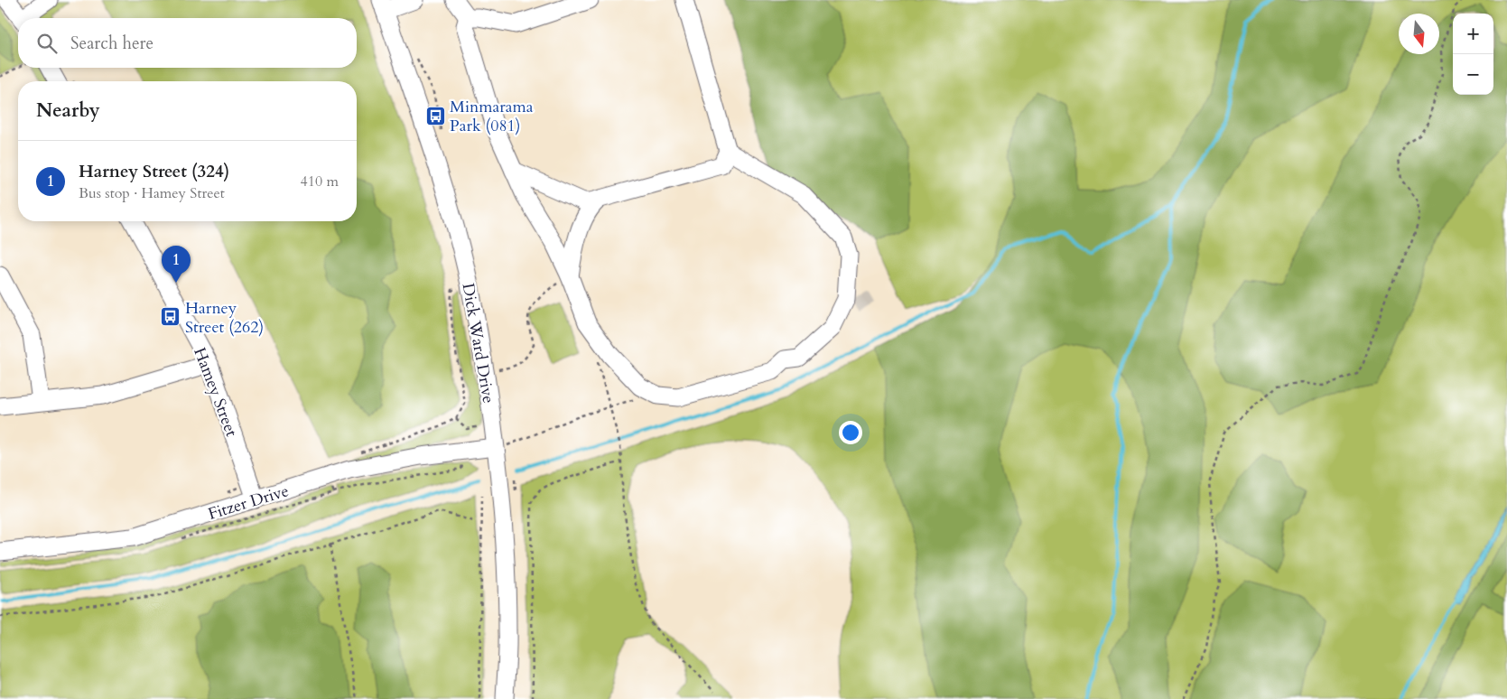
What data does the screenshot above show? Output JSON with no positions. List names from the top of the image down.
{
  "streets": {
    "street": ["Dick Ward Drive", "Hamey Street", "Fitzer Drive"]
  },
  "crossings": [
    ["Dick Ward Drive", "Fitzer Drive"],
    ["Hamey Street", "Fitzer Drive"]
  ],
  "places": {
    "bus stop": ["Minmarama Park (081)", "Harney Street (262)"]
  },
  "north": "bottom",
  "page": {
    "map_buttons": ["+", "−"],
    "search": "Search here",
    "heading": "Nearby",
    "list": [
      {
        "mark": "1",
        "name": "Harney Street (324)",
        "note": "Bus stop · Hamey Street",
        "value": "410 m"
      }
    ],
    "pins": "1"
  }
}
